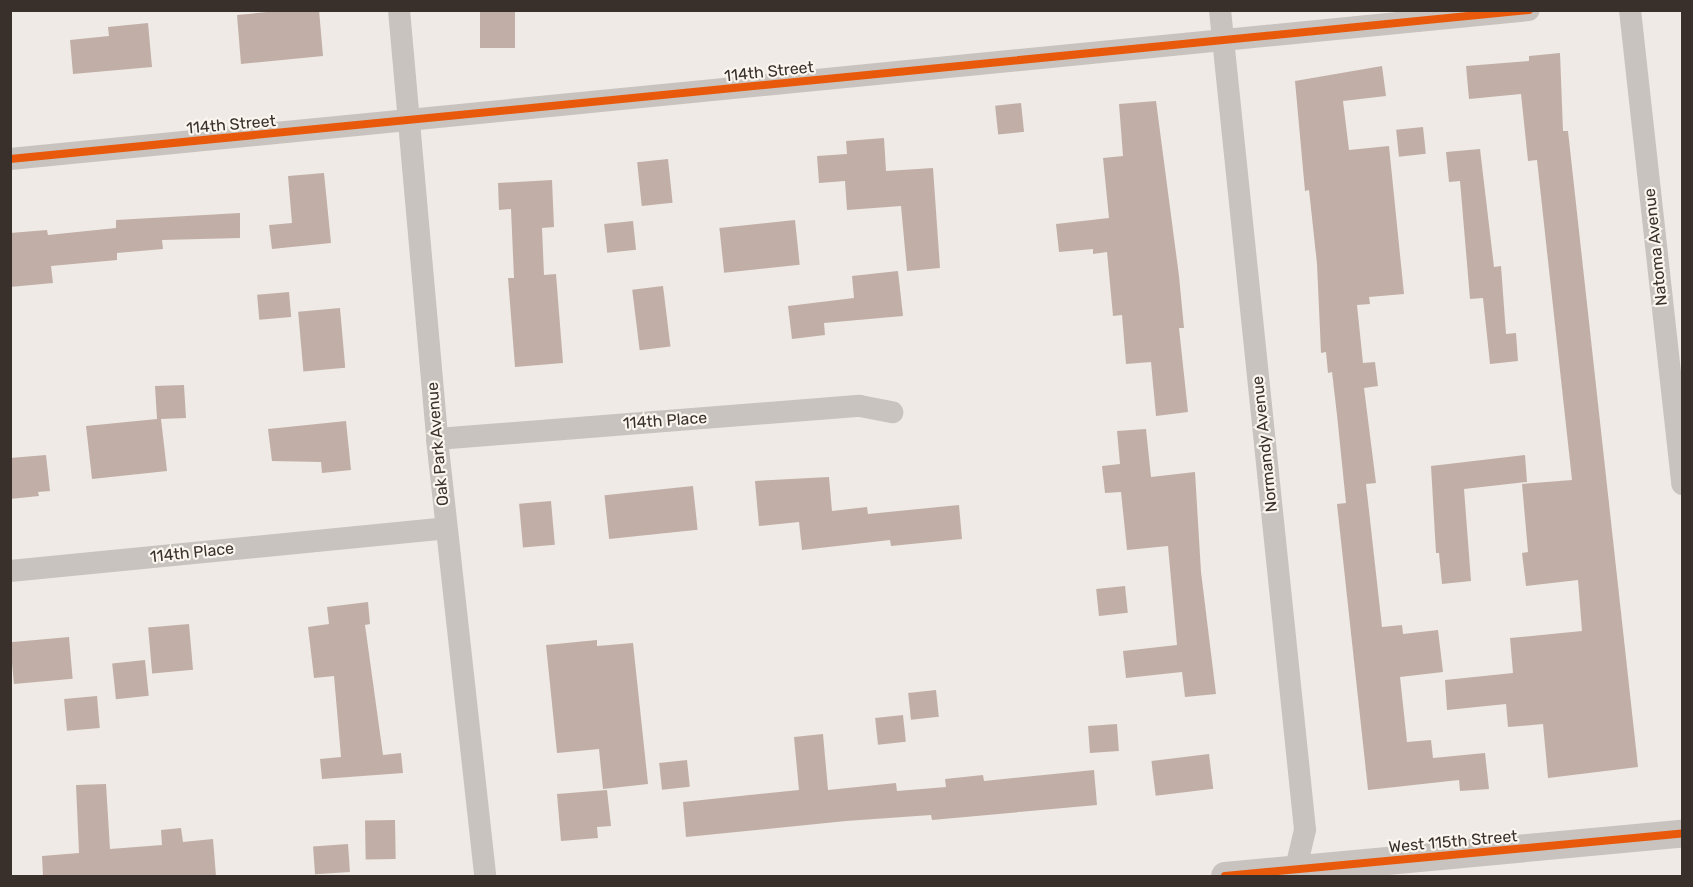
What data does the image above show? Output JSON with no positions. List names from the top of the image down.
{
  "streets": {
    "street": [
      "114th Street",
      "Natoma Avenue",
      "114th Place",
      "Oak Park Avenue",
      "Normandy Avenue",
      "West 115th Street"
    ]
  },
  "crossings": [
    ["114th Street", "Oak Park Avenue"],
    ["114th Street", "Normandy Avenue"],
    ["114th Place", "Oak Park Avenue"],
    ["Normandy Avenue", "West 115th Street"]
  ]
}
